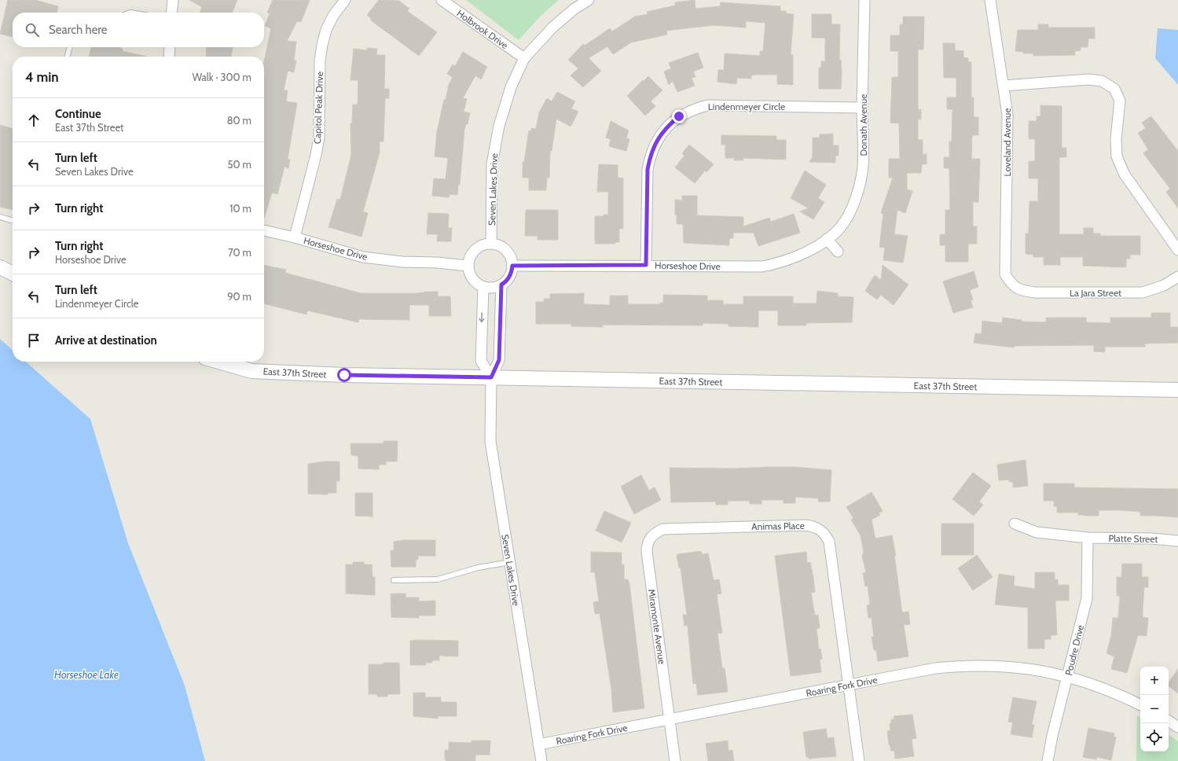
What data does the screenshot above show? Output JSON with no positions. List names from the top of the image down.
{
  "streets": {
    "main road": ["East 37th Street"],
    "street": [
      "Holbrook Drive",
      "Lindenmeyer Circle",
      "Capitol Peak Drive",
      "Donath Avenue",
      "Loveland Avenue",
      "Seven Lakes Drive",
      "Horseshoe Drive",
      "La Jara Street",
      "Animas Place",
      "Platte Street",
      "Miramonte Avenue",
      "Poudre Drive",
      "Roaring Fork Drive"
    ]
  },
  "crossings": [
    ["Holbrook Drive", "Seven Lakes Drive"],
    ["Lindenmeyer Circle", "Donath Avenue"],
    ["Lindenmeyer Circle", "Horseshoe Drive"],
    ["Capitol Peak Drive", "Horseshoe Drive"],
    ["Donath Avenue", "Horseshoe Drive"],
    ["Loveland Avenue", "La Jara Street"],
    ["Seven Lakes Drive", "Horseshoe Drive"],
    ["Seven Lakes Drive", "East 37th Street"],
    ["Seven Lakes Drive", "Roaring Fork Drive"],
    ["Animas Place", "Miramonte Avenue"],
    ["Animas Place", "Roaring Fork Drive"],
    ["Platte Street", "Poudre Drive"],
    ["Miramonte Avenue", "Roaring Fork Drive"],
    ["Poudre Drive", "Roaring Fork Drive"]
  ],
  "water": ["Horseshoe Lake"],
  "page": {
    "search": "Search here",
    "heading": ["4 min", "Walk · 300 m"],
    "list": [
      ["Continue", "East 37th Street", "80 m"],
      ["Turn left", "Seven Lakes Drive", "50 m"],
      ["Turn right", "10 m"],
      ["Turn right", "Horseshoe Drive", "70 m"],
      ["Turn left", "Lindenmeyer Circle", "90 m"],
      "Arrive at destination"
    ],
    "map_buttons": ["+", "−"]
  }
}
